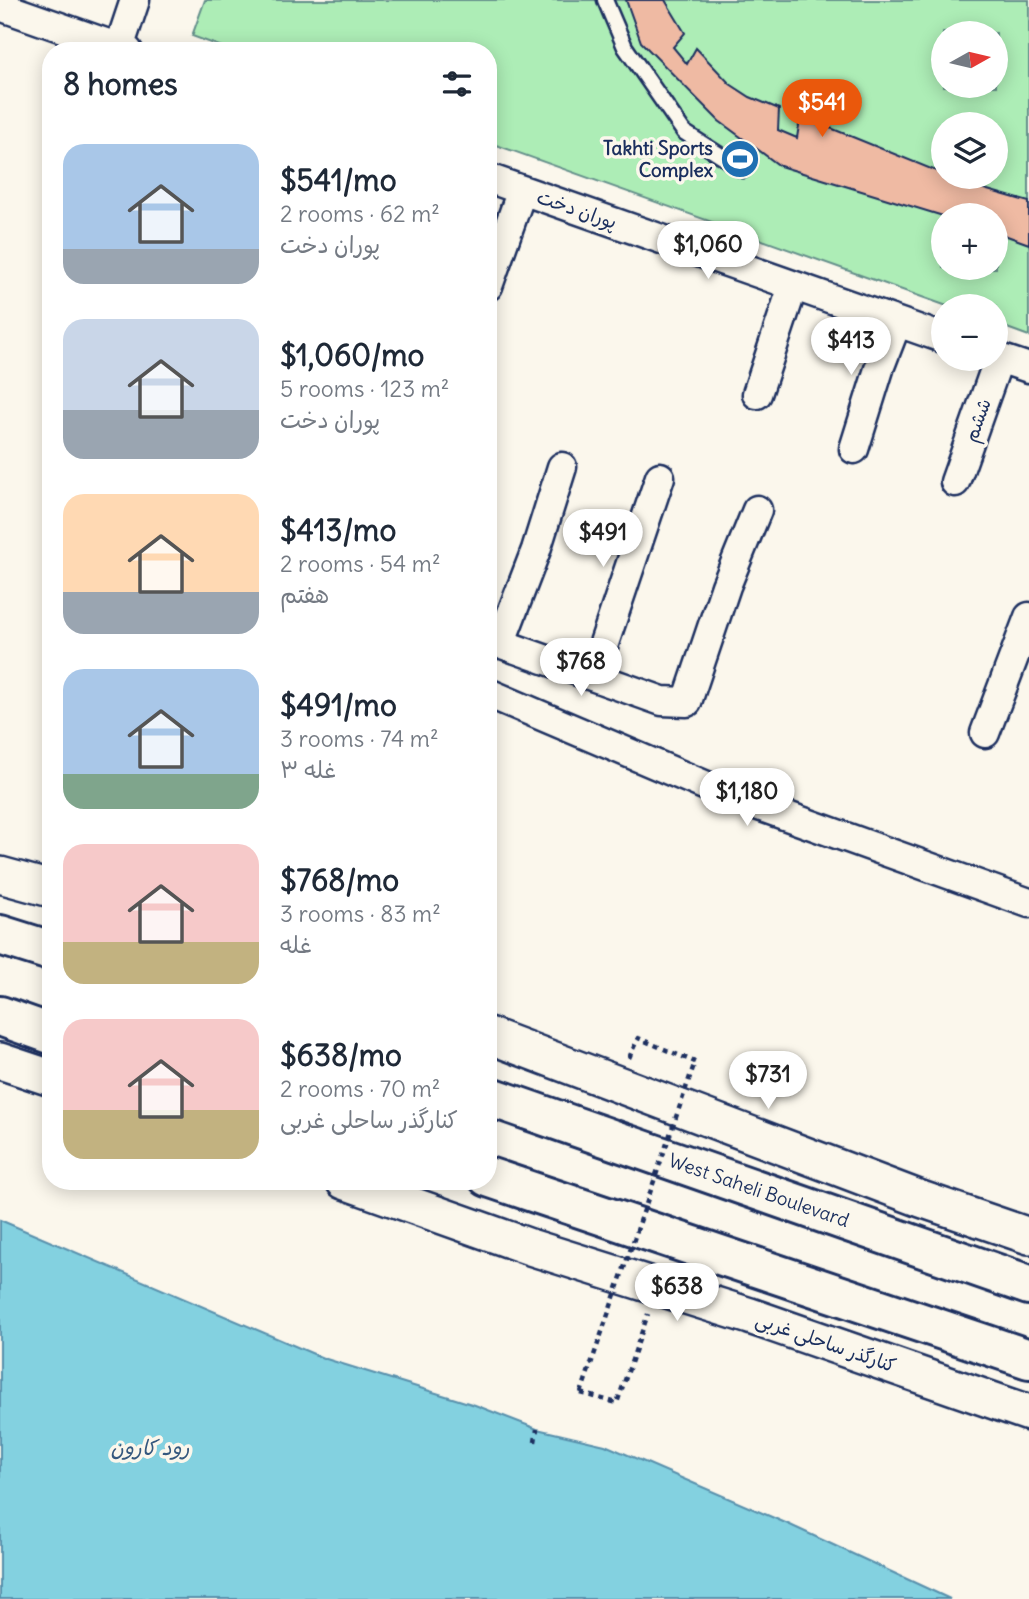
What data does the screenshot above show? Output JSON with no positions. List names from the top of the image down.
{
  "streets": {
    "main road": ["West Saheli Boulevard"],
    "street": ["پوران دخت", "ششم", "کنارگذر ساحلی غربی"]
  },
  "water": ["رود کارون"],
  "places": {
    "sports": ["Takhti Sports Complex"]
  },
  "north": "right",
  "page": {
    "map_buttons": ["+", "−"],
    "heading": "8 homes",
    "price": [
      "$541",
      "$1,060",
      "$413",
      "$491",
      "$768",
      "$1,180",
      "$731",
      "$638"
    ],
    "list": [
      {
        "name": "$541/mo",
        "note": "2 rooms · 62 m² · پوران دخت"
      },
      {
        "name": "$1,060/mo",
        "note": "5 rooms · 123 m² · پوران دخت"
      },
      {
        "name": "$413/mo",
        "note": "2 rooms · 54 m² · هفتم"
      },
      {
        "name": "$491/mo",
        "note": "3 rooms · 74 m² · غله ۳"
      },
      {
        "name": "$768/mo",
        "note": "3 rooms · 83 m² · غله"
      },
      {
        "name": "$638/mo",
        "note": "2 rooms · 70 m² · کنارگذر ساحلی غربی"
      }
    ]
  }
}
